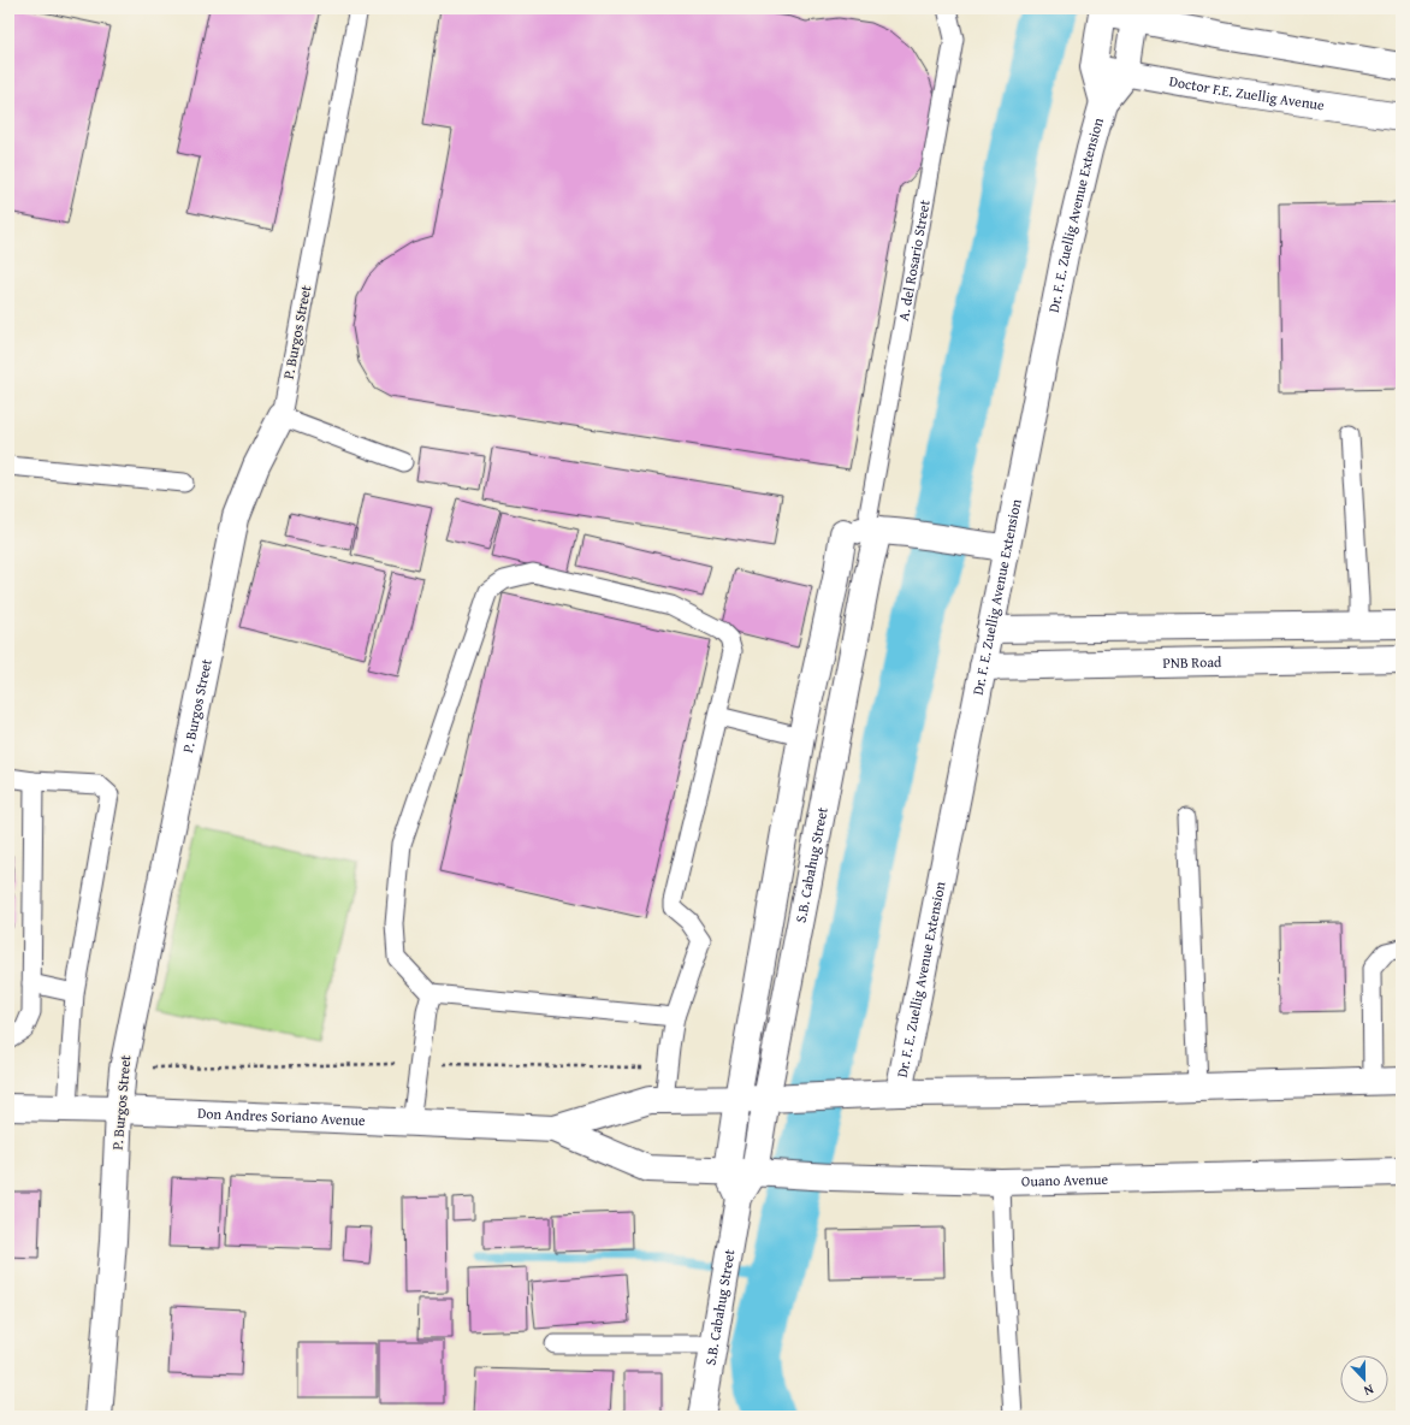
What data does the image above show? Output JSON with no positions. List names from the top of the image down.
{
  "streets": {
    "main road": [
      "Doctor F.E. Zuellig Avenue",
      "Dr. F. E. Zuellig Avenue Extension",
      "P. Burgos Street",
      "PNB Road",
      "S.B. Cabahug Street",
      "Don Andres Soriano Avenue",
      "Ouano Avenue"
    ],
    "lane": ["A. del Rosario Street"]
  },
  "crossings": [
    ["Doctor F.E. Zuellig Avenue", "Dr. F. E. Zuellig Avenue Extension"],
    ["Dr. F. E. Zuellig Avenue Extension", "PNB Road"],
    ["A. del Rosario Street", "S.B. Cabahug Street"],
    ["P. Burgos Street", "Don Andres Soriano Avenue"],
    ["S.B. Cabahug Street", "Ouano Avenue"],
    ["Don Andres Soriano Avenue", "Ouano Avenue"]
  ],
  "north": "bottom"
}
